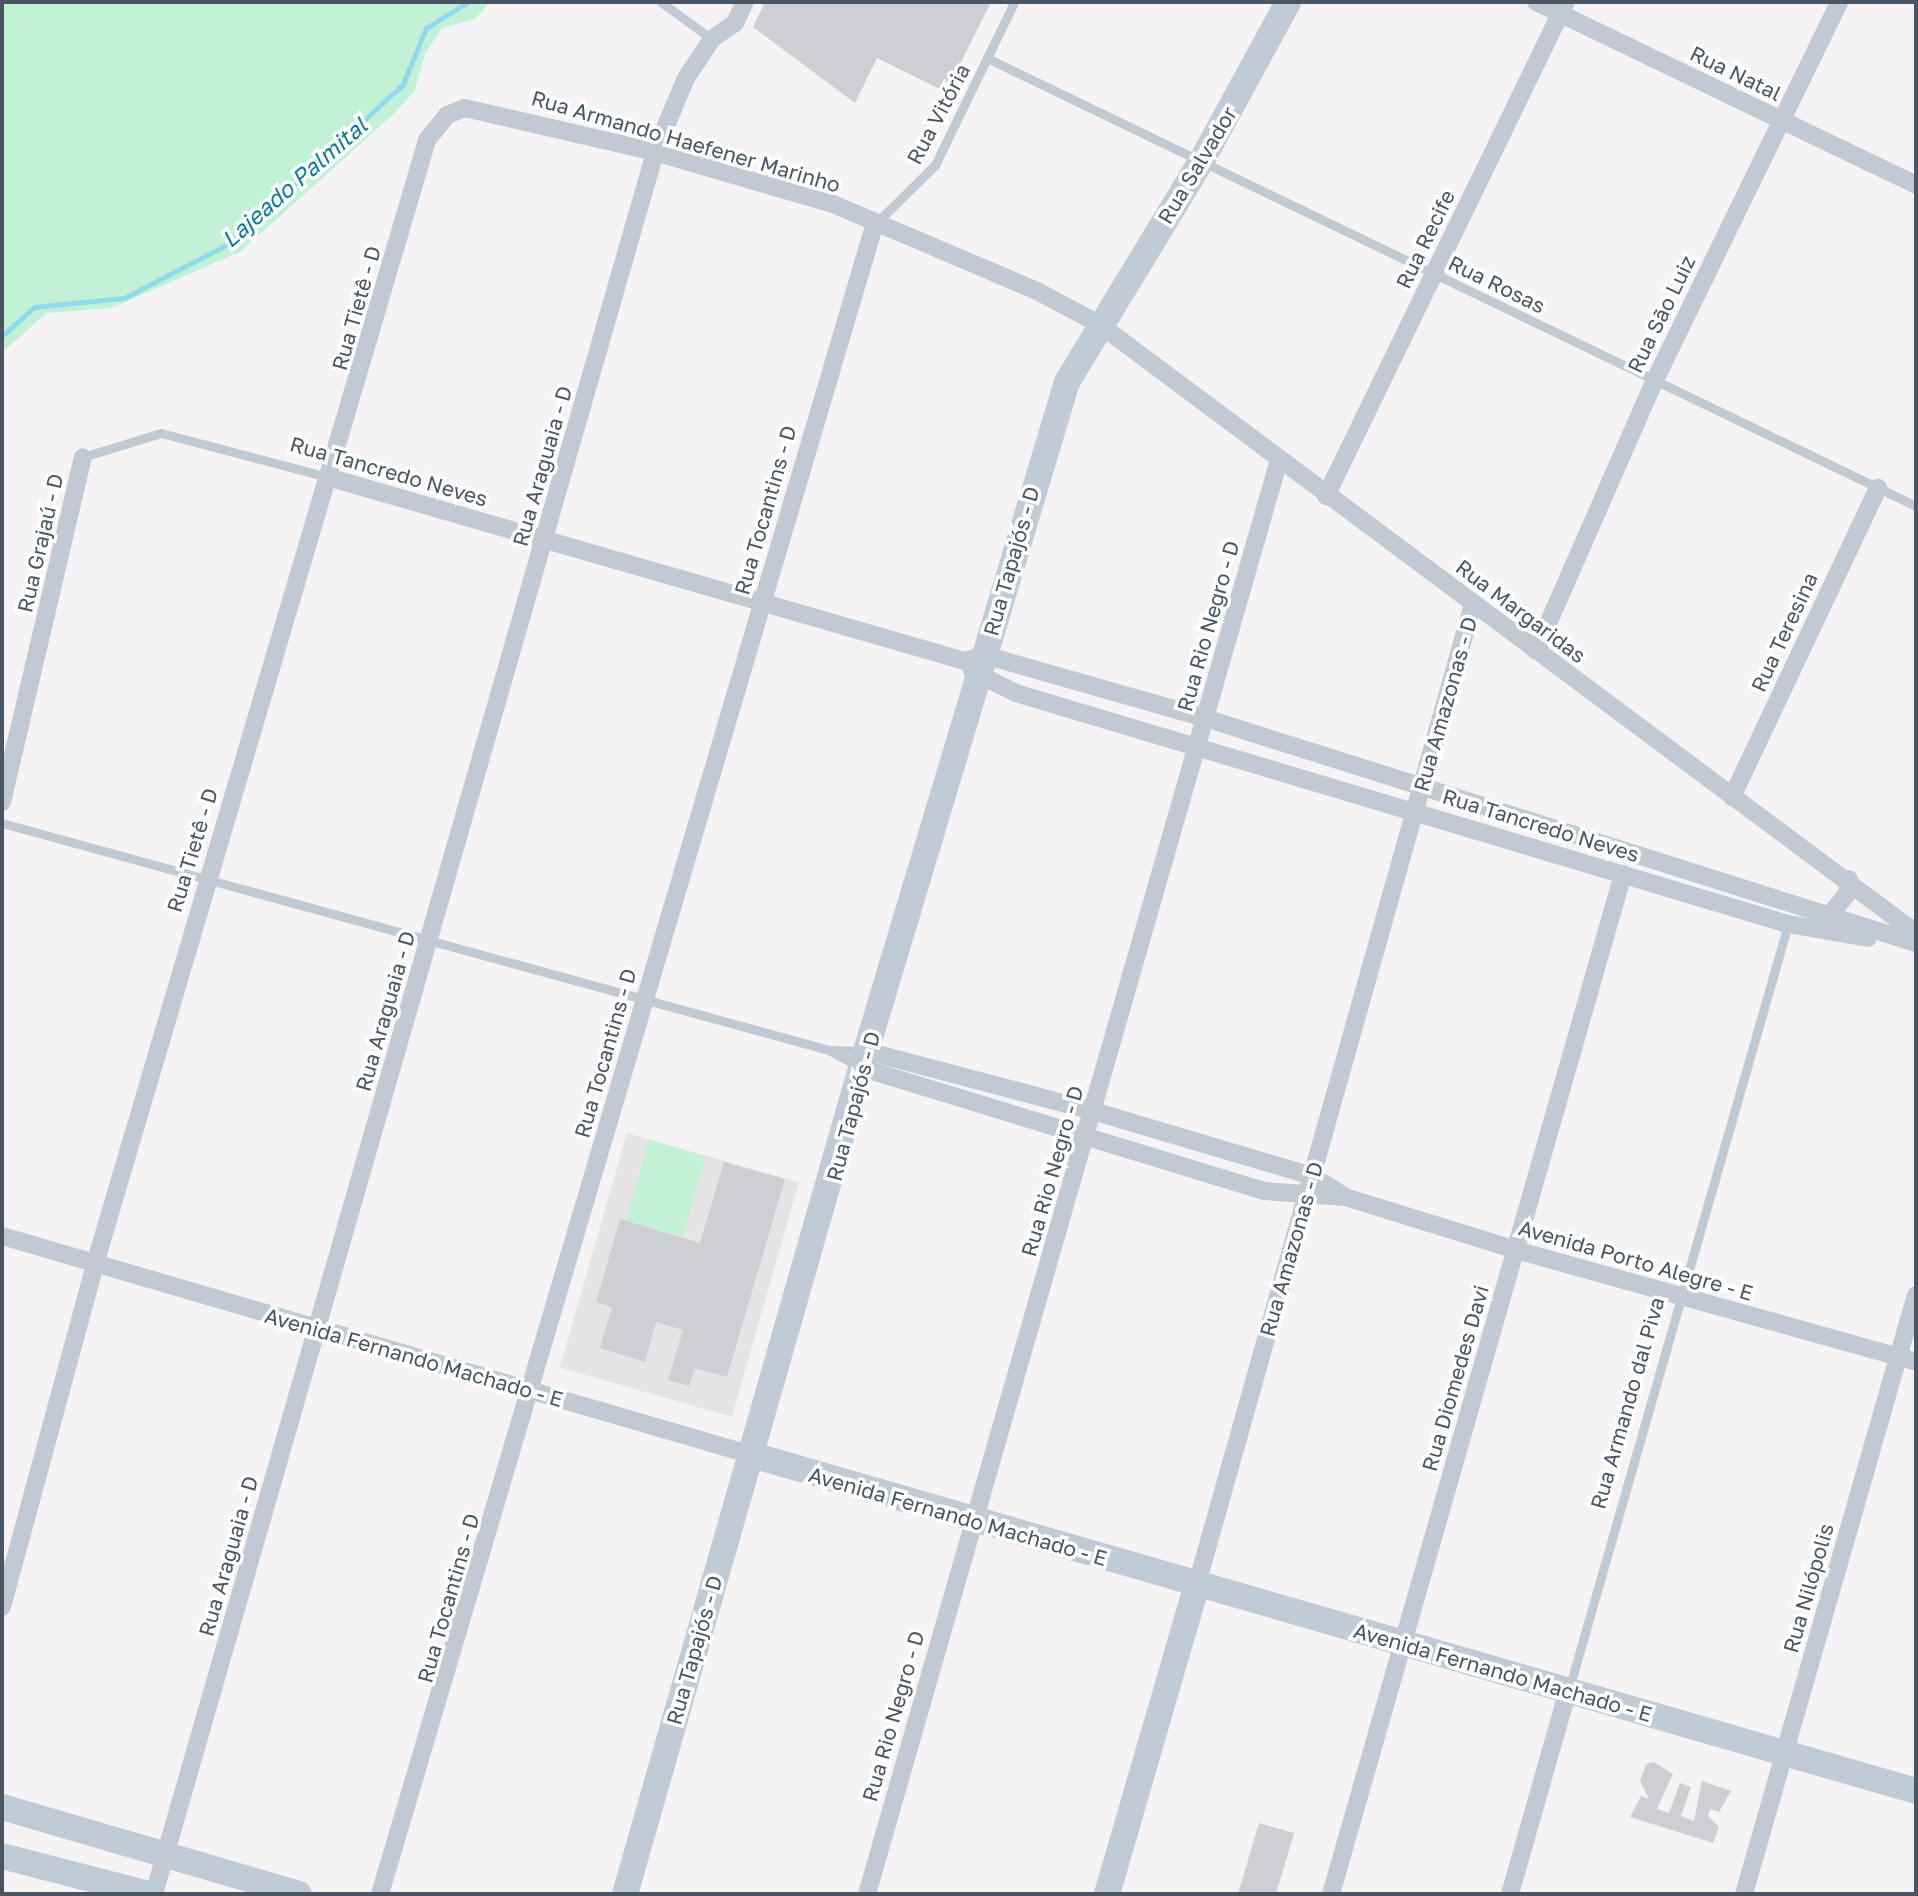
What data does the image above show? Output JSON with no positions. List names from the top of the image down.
{
  "streets": {
    "street": [
      "Rua Natal",
      "Rua Armando Haefener Marinho",
      "Rua Salvador",
      "Rua Recife",
      "Rua Tietê - D",
      "Rua São Luiz",
      "Rua Araguaia - D",
      "Rua Tancredo Neves",
      "Rua Tocantins - D",
      "Rua Grajaú - D",
      "Rua Tapajós - D",
      "Rua Margaridas",
      "Rua Rio Negro - D",
      "Rua Teresina",
      "Rua Amazonas - D",
      "Avenida Porto Alegre - E",
      "Avenida Fernando Machado - E",
      "Rua Diomedes Davi",
      "Rua Armando dal Piva",
      "Rua Nilópolis"
    ],
    "lane": ["Rua Vitória", "Rua Rosas"]
  },
  "crossings": [
    ["Rua Natal", "Rua Recife"],
    ["Rua Natal", "Rua São Luiz"],
    ["Rua Vitória", "Rua Armando Haefener Marinho"],
    ["Rua Vitória", "Rua Rosas"],
    ["Rua Vitória", "Rua Tocantins - D"],
    ["Rua Armando Haefener Marinho", "Rua Salvador"],
    ["Rua Armando Haefener Marinho", "Rua Tietê - D"],
    ["Rua Armando Haefener Marinho", "Rua Araguaia - D"],
    ["Rua Armando Haefener Marinho", "Rua Tocantins - D"],
    ["Rua Armando Haefener Marinho", "Rua Tapajós - D"],
    ["Rua Armando Haefener Marinho", "Rua Margaridas"],
    ["Rua Salvador", "Rua Rosas"],
    ["Rua Salvador", "Rua Tapajós - D"],
    ["Rua Salvador", "Rua Margaridas"],
    ["Rua Recife", "Rua Rosas"],
    ["Rua Recife", "Rua Margaridas"],
    ["Rua Rosas", "Rua São Luiz"],
    ["Rua Rosas", "Rua Teresina"],
    ["Rua Tietê - D", "Rua Tancredo Neves"],
    ["Rua Tietê - D", "Avenida Porto Alegre - E"],
    ["Rua Tietê - D", "Avenida Fernando Machado - E"],
    ["Rua São Luiz", "Rua Margaridas"],
    ["Rua Araguaia - D", "Rua Tancredo Neves"],
    ["Rua Araguaia - D", "Avenida Porto Alegre - E"],
    ["Rua Araguaia - D", "Avenida Fernando Machado - E"],
    ["Rua Tancredo Neves", "Rua Tocantins - D"],
    ["Rua Tancredo Neves", "Rua Grajaú - D"],
    ["Rua Tancredo Neves", "Rua Tapajós - D"],
    ["Rua Tancredo Neves", "Rua Rio Negro - D"],
    ["Rua Tancredo Neves", "Rua Amazonas - D"],
    ["Rua Tancredo Neves", "Rua Diomedes Davi"],
    ["Rua Tancredo Neves", "Rua Armando dal Piva"],
    ["Rua Tocantins - D", "Avenida Porto Alegre - E"],
    ["Rua Tocantins - D", "Avenida Fernando Machado - E"],
    ["Rua Tapajós - D", "Rua Margaridas"],
    ["Rua Tapajós - D", "Avenida Porto Alegre - E"],
    ["Rua Tapajós - D", "Avenida Fernando Machado - E"],
    ["Rua Margaridas", "Rua Rio Negro - D"],
    ["Rua Margaridas", "Rua Teresina"],
    ["Rua Margaridas", "Rua Amazonas - D"],
    ["Rua Rio Negro - D", "Avenida Porto Alegre - E"],
    ["Rua Rio Negro - D", "Avenida Fernando Machado - E"],
    ["Rua Amazonas - D", "Avenida Porto Alegre - E"],
    ["Rua Amazonas - D", "Avenida Fernando Machado - E"],
    ["Avenida Porto Alegre - E", "Rua Diomedes Davi"],
    ["Avenida Porto Alegre - E", "Rua Armando dal Piva"],
    ["Avenida Porto Alegre - E", "Rua Nilópolis"],
    ["Avenida Fernando Machado - E", "Rua Diomedes Davi"],
    ["Avenida Fernando Machado - E", "Rua Armando dal Piva"],
    ["Avenida Fernando Machado - E", "Rua Nilópolis"]
  ],
  "water": ["Lajeado Palmital"]
}
